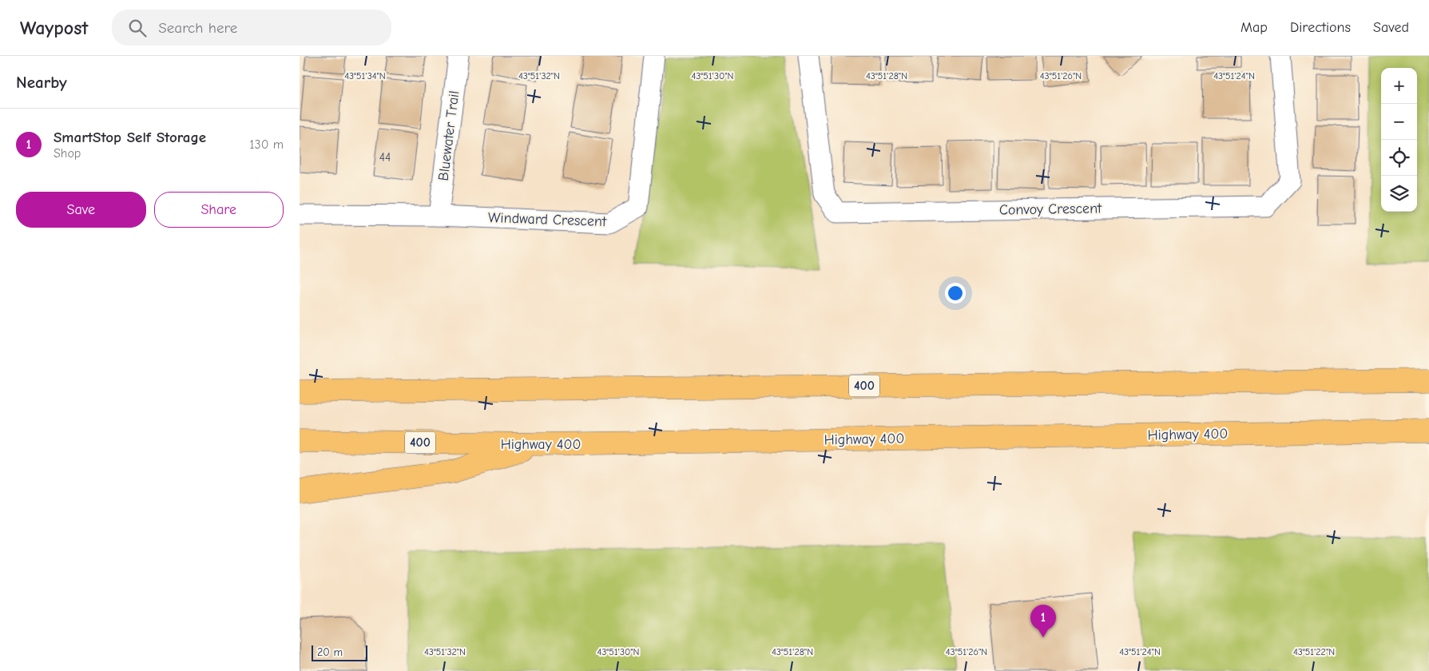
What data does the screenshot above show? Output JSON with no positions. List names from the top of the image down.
{
  "streets": {
    "highway": ["400", "Highway 400"],
    "street": ["Bluewater Trail", "Convoy Crescent", "Windward Crescent"]
  },
  "crossings": [
    ["Bluewater Trail", "Windward Crescent"]
  ],
  "house_numbers": ["44"],
  "scale_bar": "20 m",
  "page": {
    "header": "Waypost",
    "search": "Search here",
    "nav": ["Map", "Directions", "Saved"],
    "heading": "Nearby",
    "map_buttons": ["+", "−"],
    "list": [
      {
        "mark": "1",
        "name": "SmartStop Self Storage",
        "note": "Shop",
        "value": "130 m"
      }
    ],
    "buttons": ["Save", "Share"],
    "pins": "1",
    "scale": "20 m"
  },
  "coordinates": [
    "43°51'34\"N",
    "43°51'32\"N",
    "43°51'30\"N",
    "43°51'28\"N",
    "43°51'26\"N",
    "43°51'24\"N",
    "43°51'22\"N"
  ]
}
